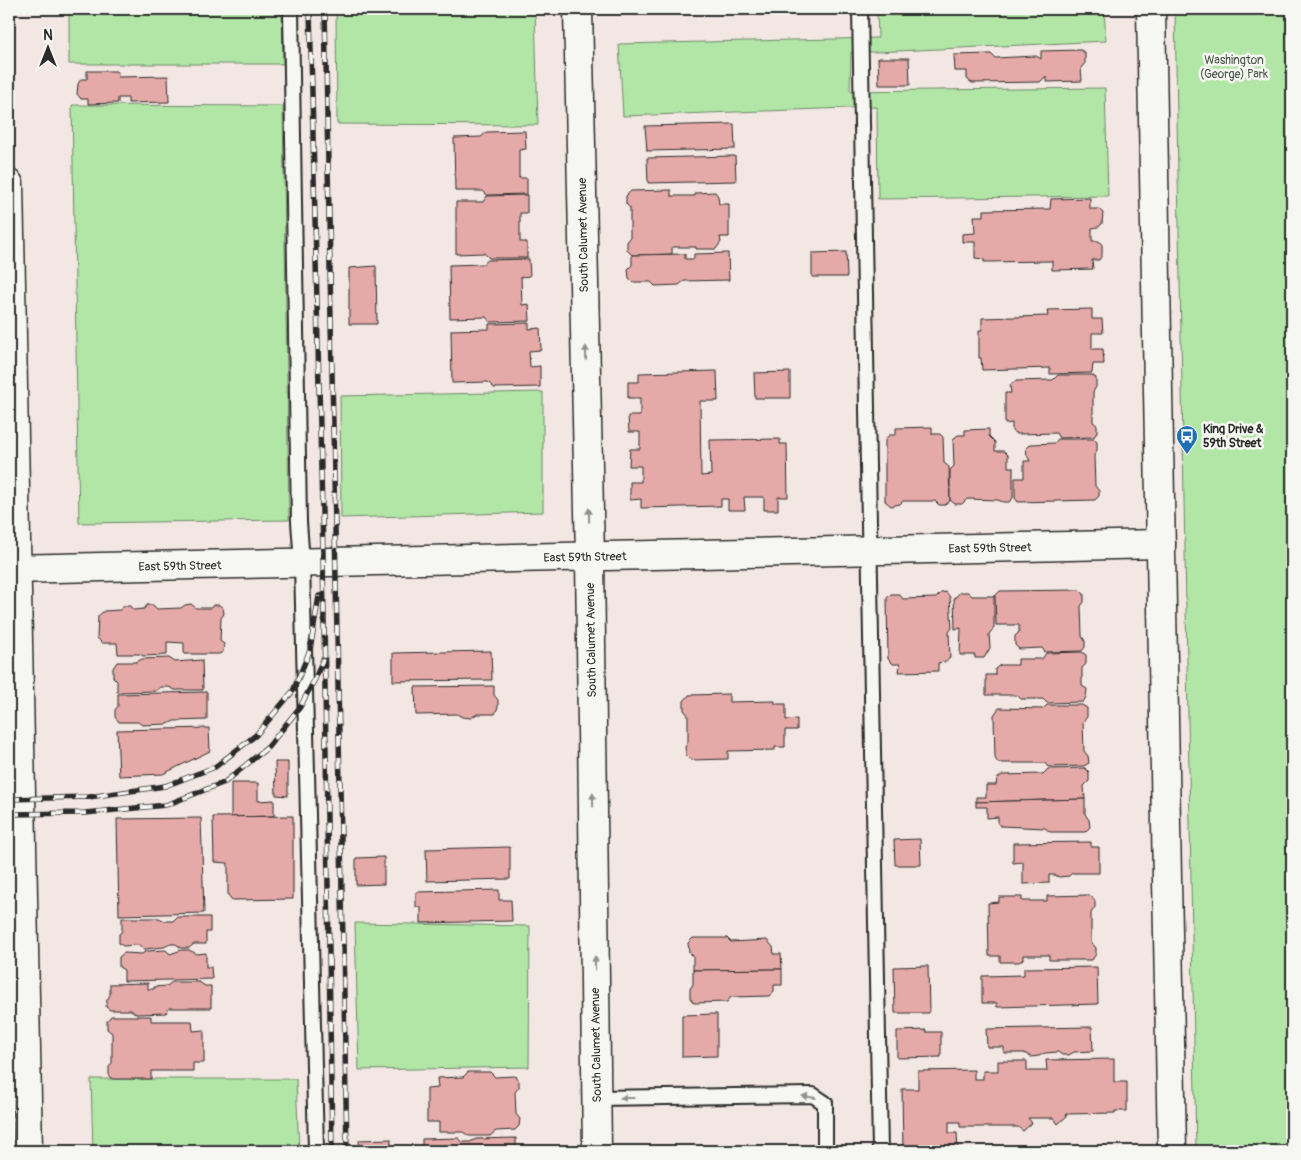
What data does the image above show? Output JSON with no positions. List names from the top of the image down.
{
  "streets": {
    "street": ["South Calumet Avenue", "East 59th Street"]
  },
  "crossings": [
    ["South Calumet Avenue", "East 59th Street"]
  ],
  "one_way": ["South Calumet Avenue"],
  "parks": ["Washington (George) Park"],
  "places": {
    "bus stop": ["King Drive & 59th Street"]
  },
  "north": "top"
}
